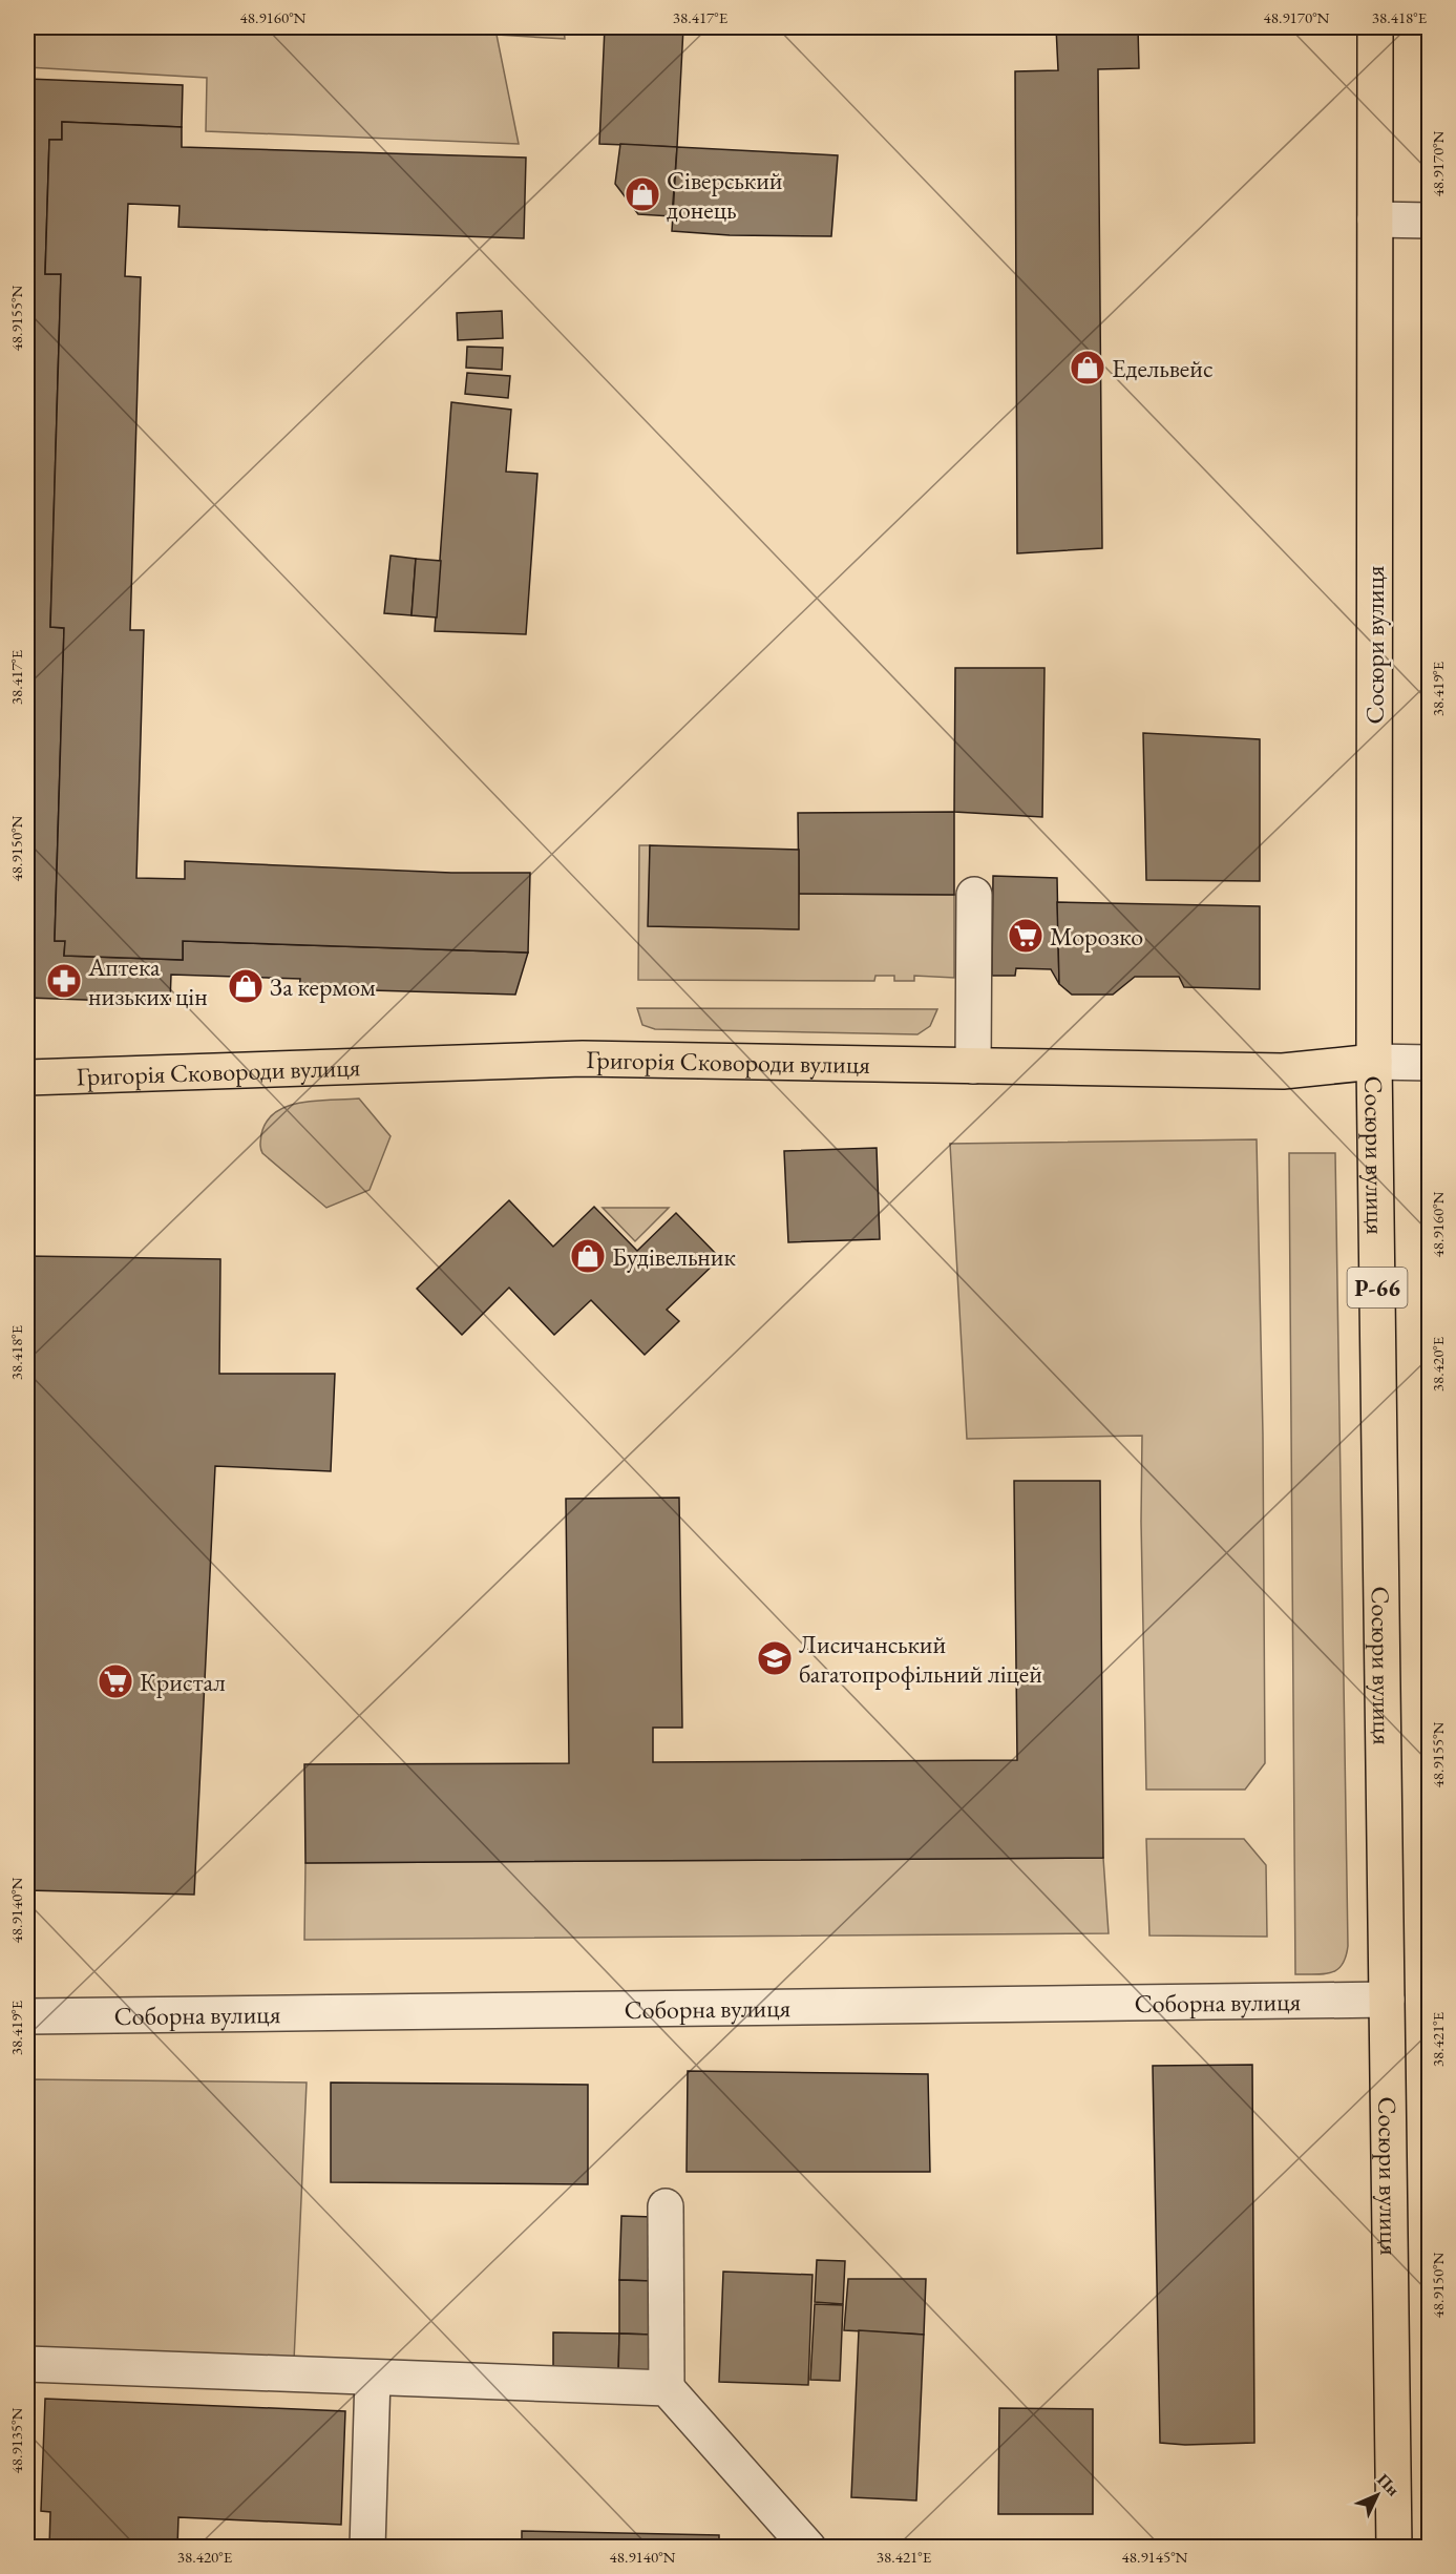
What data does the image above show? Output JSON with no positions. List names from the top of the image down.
{
  "streets": {
    "main road": ["Сосюри вулиця", "Григорія Сковороди вулиця", "Р-66"],
    "street": ["Соборна вулиця"]
  },
  "crossings": [
    ["Сосюри вулиця", "Григорія Сковороди вулиця"],
    ["Сосюри вулиця", "Соборна вулиця"]
  ],
  "places": {
    "shop": [
      "Сіверський донець",
      "Едельвейс",
      "За кермом",
      "Будівельник"
    ],
    "supermarket": ["Морозко", "Кристал"],
    "pharmacy": ["Аптека низьких цін"],
    "school or university": ["Лисичанський багатопрофільний ліцей"]
  },
  "north": "top right",
  "coordinates": [
    "48.9160°N",
    "38.417°E",
    "48.9170°N",
    "38.418°E",
    "48.9155°N",
    "38.419°E",
    "48.9150°N",
    "38.420°E",
    "48.9140°N",
    "38.421°E",
    "48.9135°N",
    "48.9145°N"
  ]
}
